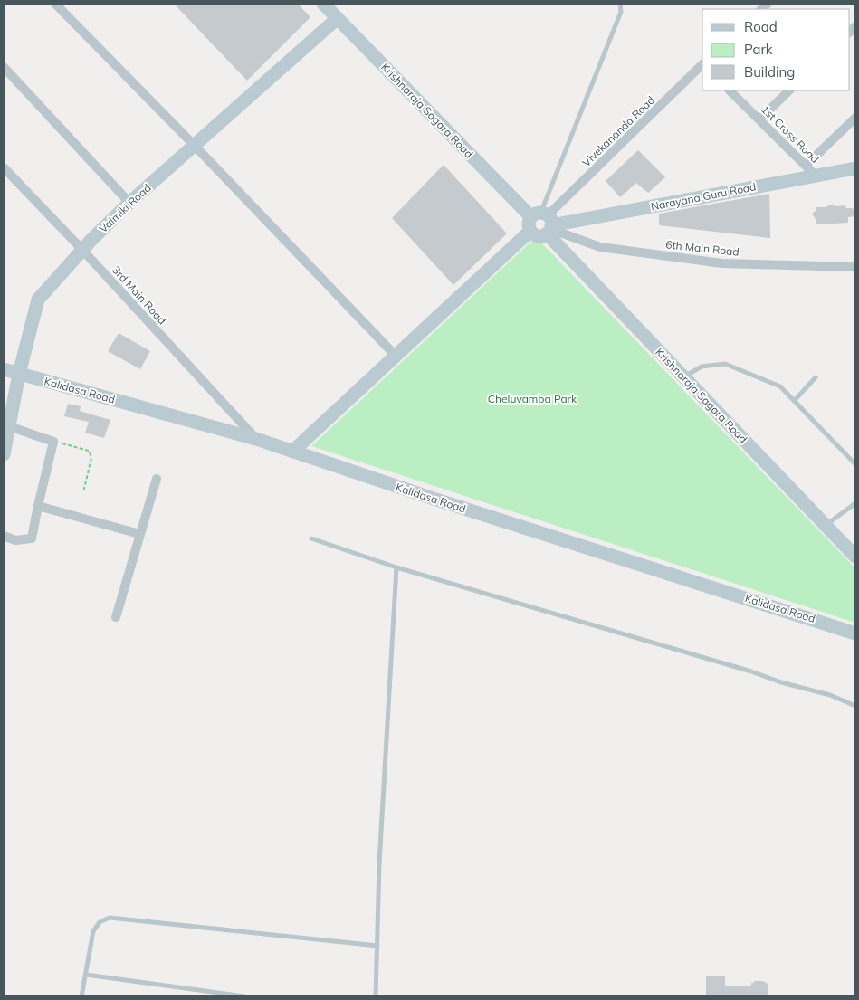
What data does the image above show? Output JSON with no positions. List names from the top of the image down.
{
  "streets": {
    "street": [
      "Krishnaraja Sagara Road",
      "Vivekananda Road",
      "1st Cross Road",
      "Narayana Guru Road",
      "Valmiki Road",
      "6th Main Road",
      "3rd Main Road",
      "Kalidasa Road"
    ]
  },
  "crossings": [
    ["Krishnaraja Sagara Road", "Vivekananda Road"],
    ["Krishnaraja Sagara Road", "Narayana Guru Road"],
    ["Krishnaraja Sagara Road", "Valmiki Road"],
    ["Krishnaraja Sagara Road", "6th Main Road"],
    ["Vivekananda Road", "Narayana Guru Road"],
    ["Vivekananda Road", "6th Main Road"],
    ["1st Cross Road", "Narayana Guru Road"],
    ["Narayana Guru Road", "6th Main Road"],
    ["Valmiki Road", "3rd Main Road"],
    ["Valmiki Road", "Kalidasa Road"],
    ["3rd Main Road", "Kalidasa Road"]
  ],
  "parks": ["Cheluvamba Park"],
  "legend": ["Road", "Park", "Building"]
}
